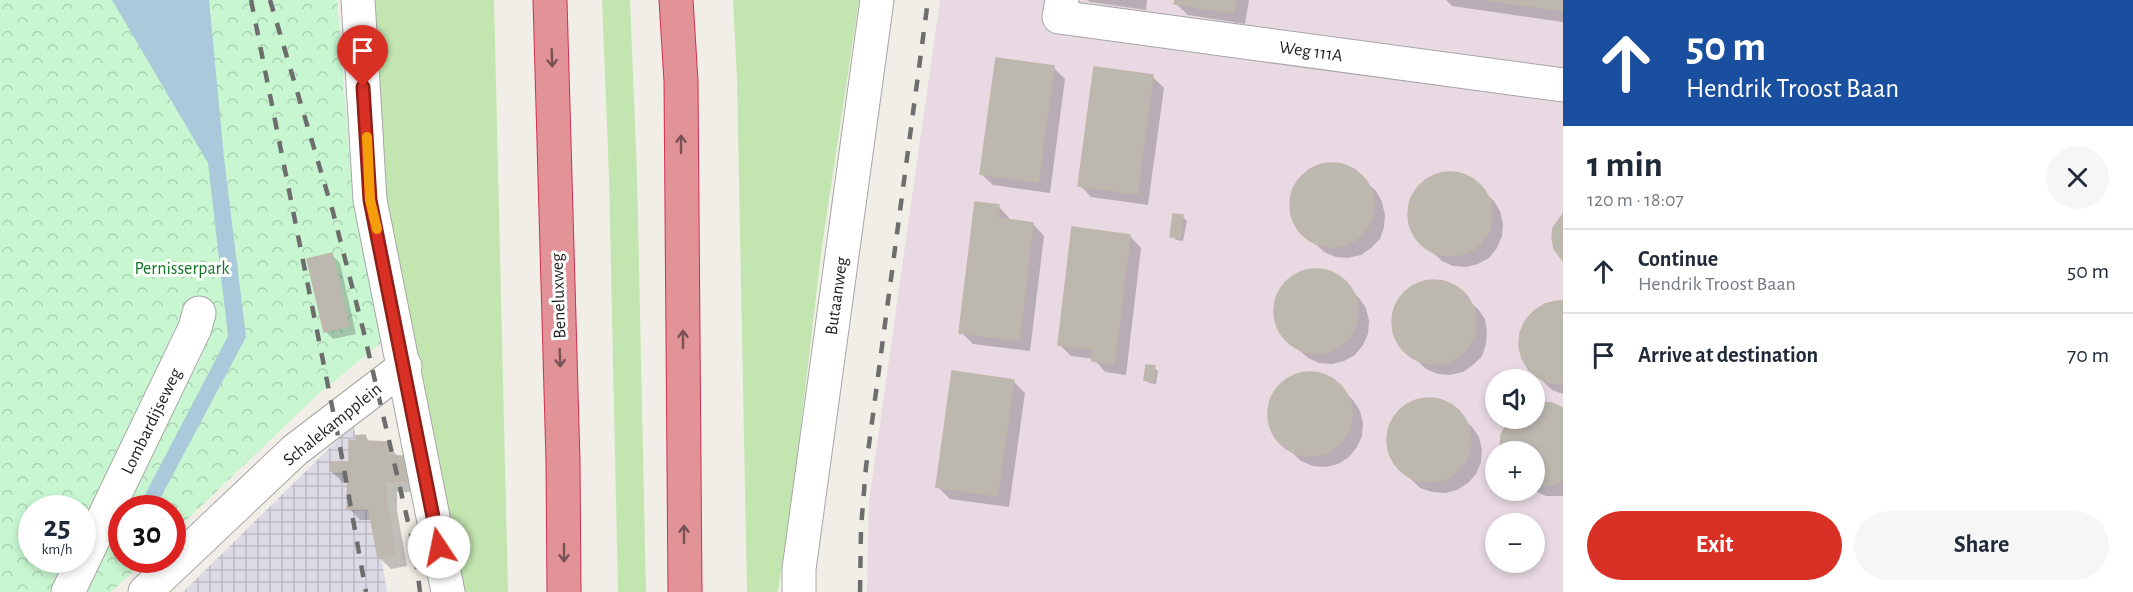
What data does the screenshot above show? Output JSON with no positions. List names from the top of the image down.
{
  "streets": {
    "highway": ["Beneluxweg"],
    "street": [
      "Weg 111A",
      "Butaanweg",
      "Lombardijseweg",
      "Schalekampplein"
    ]
  },
  "parks": ["Pernisserpark"],
  "page": {
    "turn": ["50 m", "Hendrik Troost Baan"],
    "heading": ["1 min", "120 m · 18:07"],
    "list": [
      {
        "name": "Continue",
        "note": "Hendrik Troost Baan",
        "value": "50 m"
      },
      {
        "name": "Arrive at destination",
        "value": "70 m"
      }
    ],
    "map_buttons": ["+", "−"],
    "speed": "25 km/h",
    "limit": "30",
    "buttons": ["Exit", "Share"]
  }
}
